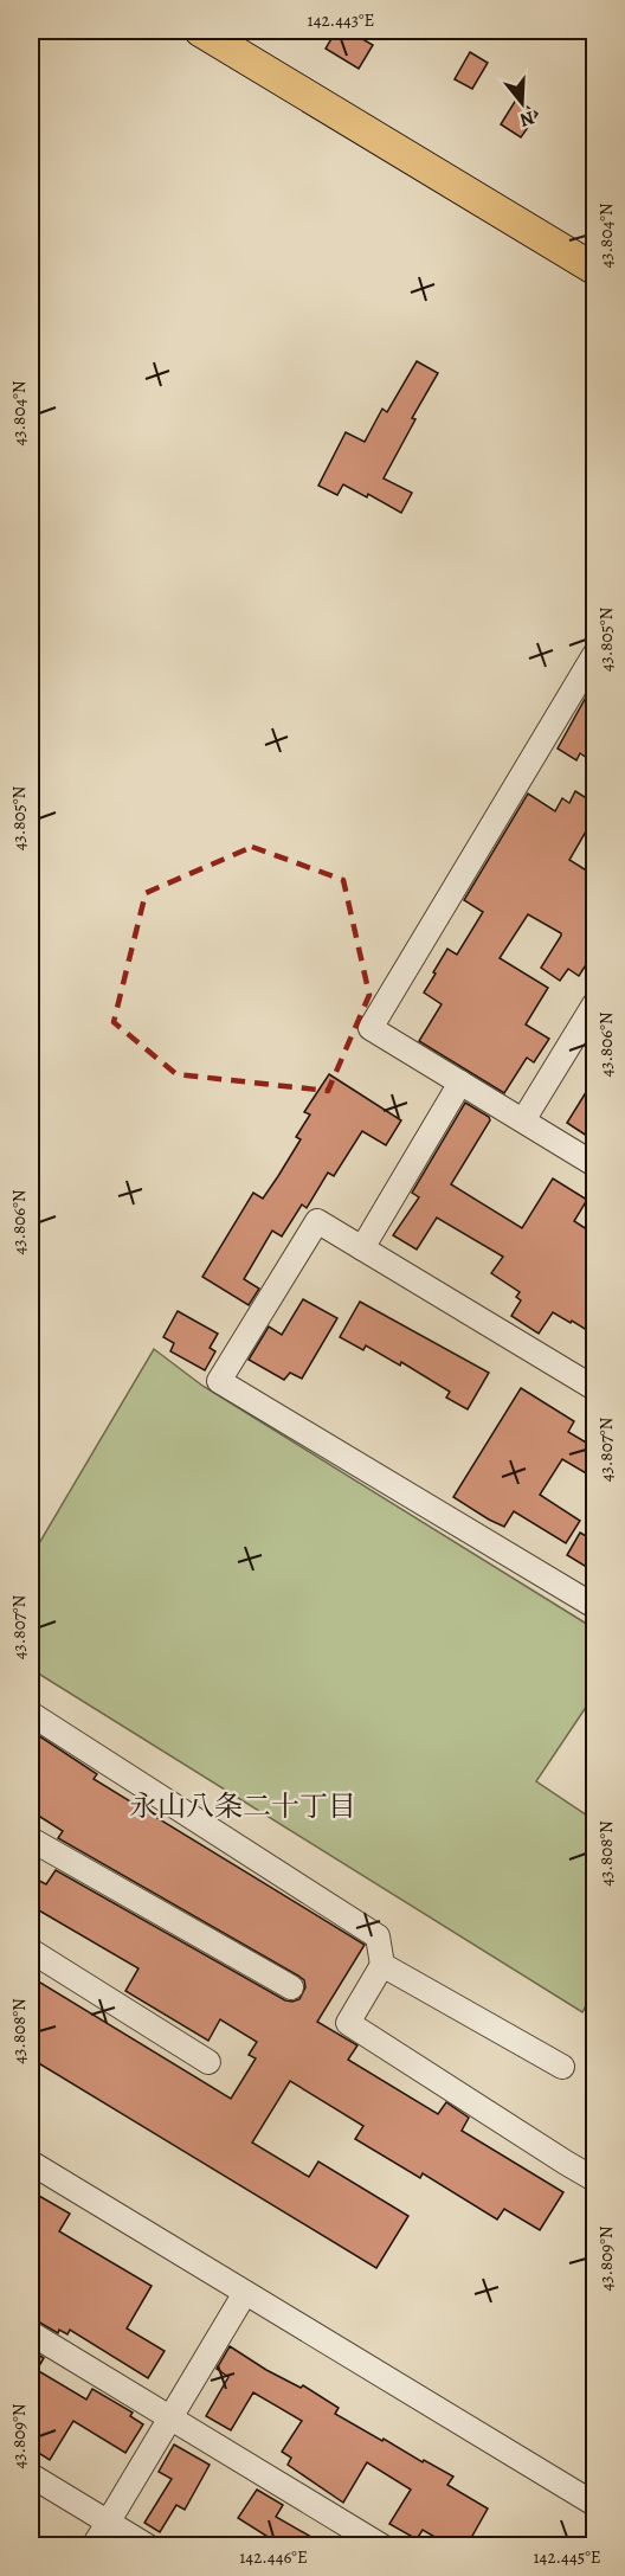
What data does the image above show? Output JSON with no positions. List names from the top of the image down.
{
  "districts": ["永山八条二十丁目"],
  "north": "bottom",
  "coordinates": [
    "142.443°E",
    "43.804°N",
    "43.805°N",
    "43.806°N",
    "43.807°N",
    "43.808°N",
    "43.809°N",
    "142.446°E",
    "142.445°E"
  ]
}
